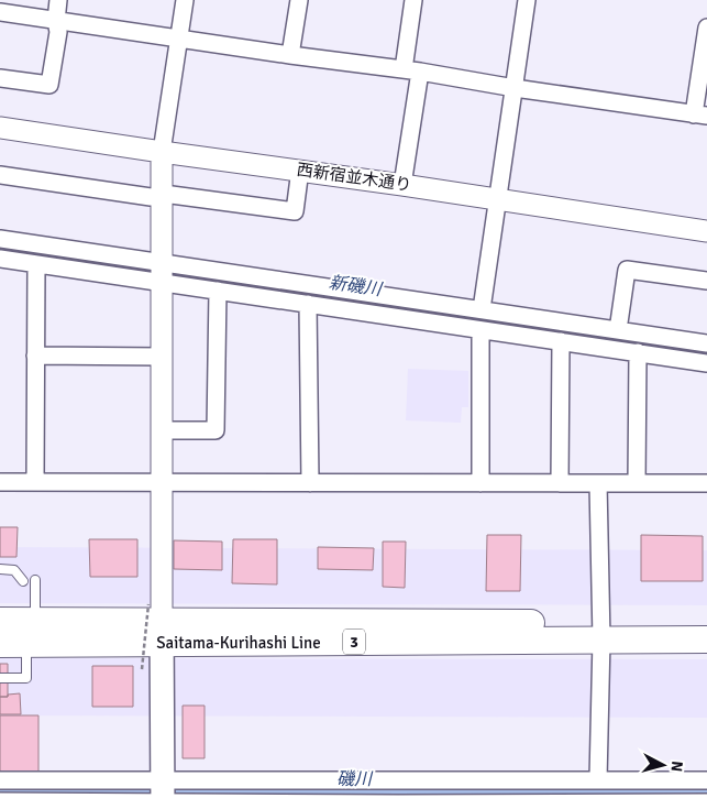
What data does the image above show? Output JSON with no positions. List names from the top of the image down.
{
  "streets": {
    "main road": ["3", "Saitama-Kurihashi Line"],
    "street": ["西新宿並木通り"]
  },
  "water": ["新磯川", "磯川"],
  "north": "right"
}
